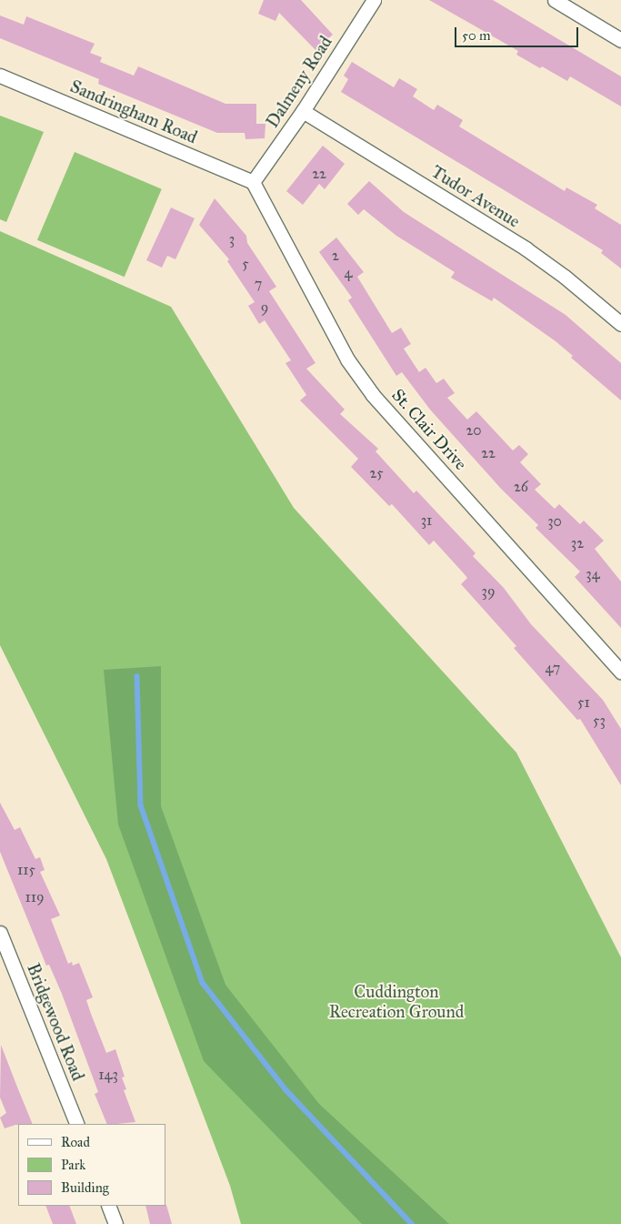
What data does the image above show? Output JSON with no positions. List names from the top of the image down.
{
  "streets": {
    "street": [
      "Dalmeny Road",
      "Sandringham Road",
      "Tudor Avenue",
      "St. Clair Drive",
      "Bridgewood Road"
    ]
  },
  "crossings": [
    ["Dalmeny Road", "Sandringham Road"],
    ["Dalmeny Road", "Tudor Avenue"],
    ["Dalmeny Road", "St. Clair Drive"],
    ["Sandringham Road", "St. Clair Drive"]
  ],
  "parks": ["Cuddington Recreation Ground"],
  "house_numbers": [
    "22",
    "3",
    "2",
    "5",
    "4",
    "7",
    "9",
    "20",
    "22",
    "25",
    "26",
    "31",
    "30",
    "32",
    "34",
    "39",
    "47",
    "51",
    "53",
    "115",
    "119",
    "143"
  ],
  "legend": ["Road", "Park", "Building"],
  "scale_bar": "50 m"
}
